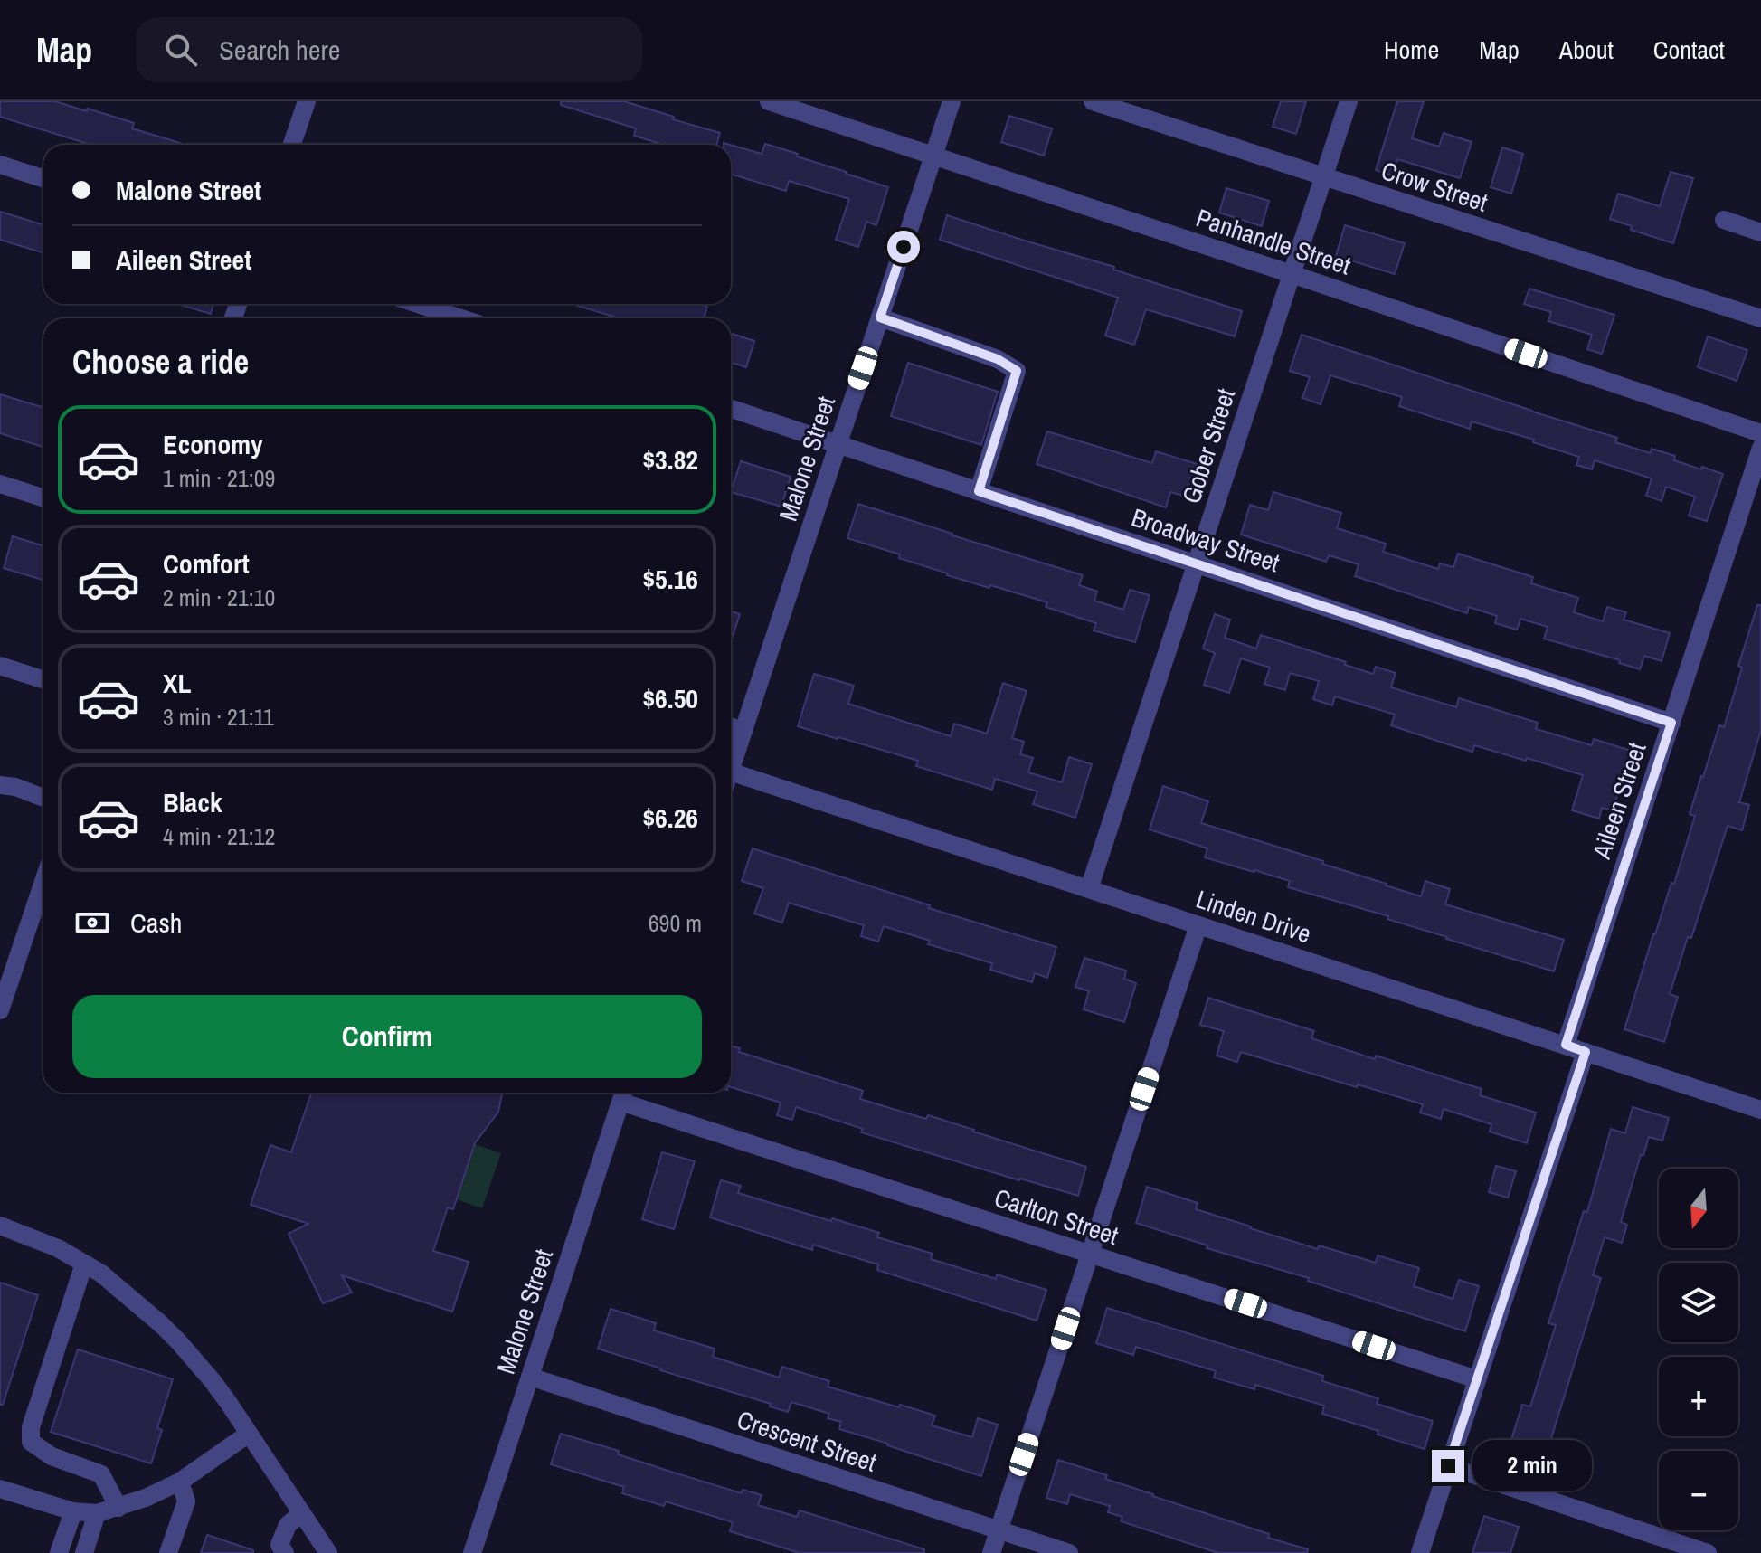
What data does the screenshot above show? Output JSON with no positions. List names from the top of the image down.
{
  "streets": {
    "street": [
      "Crow Street",
      "Panhandle Street",
      "Gober Street",
      "Malone Street",
      "Broadway Street",
      "Aileen Street",
      "Linden Drive",
      "Carlton Street",
      "Crescent Street"
    ]
  },
  "crossings": [
    ["Crow Street", "Gober Street"],
    ["Panhandle Street", "Gober Street"],
    ["Panhandle Street", "Malone Street"],
    ["Gober Street", "Broadway Street"],
    ["Gober Street", "Linden Drive"],
    ["Malone Street", "Broadway Street"],
    ["Malone Street", "Carlton Street"],
    ["Malone Street", "Crescent Street"],
    ["Broadway Street", "Aileen Street"],
    ["Aileen Street", "Linden Drive"]
  ],
  "north": "bottom",
  "page": {
    "header": "Map",
    "search": "Search here",
    "nav": [
      "Home",
      "Map",
      "About",
      "Contact"
    ],
    "banner": ["Malone Street", "Aileen Street"],
    "heading": "Choose a ride",
    "list": [
      {
        "name": "Economy",
        "note": "1 min · 21:09",
        "value": "$3.82"
      },
      {
        "name": "Comfort",
        "note": "2 min · 21:10",
        "value": "$5.16"
      },
      {
        "name": "XL",
        "note": "3 min · 21:11",
        "value": "$6.50"
      },
      {
        "name": "Black",
        "note": "4 min · 21:12",
        "value": "$6.26"
      }
    ],
    "pay": ["Cash", "690 m"],
    "buttons": "Confirm",
    "map_buttons": ["+", "−"],
    "bubble": "2 min"
  }
}
